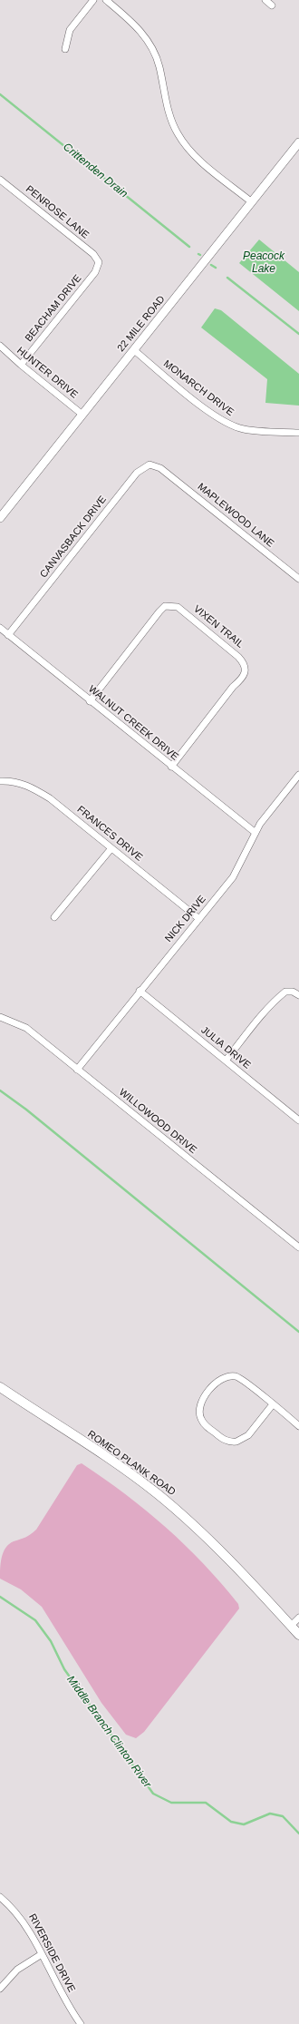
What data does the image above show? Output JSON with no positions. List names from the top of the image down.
{
  "streets": {
    "main road": ["ROMEO PLANK ROAD"],
    "street": [
      "PENROSE LANE",
      "BEACHAM DRIVE",
      "22 MILE ROAD",
      "HUNTER DRIVE",
      "MONARCH DRIVE",
      "MAPLEWOOD LANE",
      "CANVASBACK DRIVE",
      "VIXEN TRAIL",
      "WALNUT CREEK DRIVE",
      "FRANCES DRIVE",
      "NICK DRIVE",
      "JULIA DRIVE",
      "WILLOWOOD DRIVE",
      "RIVERSIDE DRIVE"
    ]
  },
  "crossings": [
    ["PENROSE LANE", "BEACHAM DRIVE"],
    ["BEACHAM DRIVE", "HUNTER DRIVE"],
    ["22 MILE ROAD", "HUNTER DRIVE"],
    ["22 MILE ROAD", "MONARCH DRIVE"],
    ["MAPLEWOOD LANE", "CANVASBACK DRIVE"],
    ["CANVASBACK DRIVE", "WALNUT CREEK DRIVE"],
    ["VIXEN TRAIL", "WALNUT CREEK DRIVE"],
    ["WALNUT CREEK DRIVE", "NICK DRIVE"],
    ["FRANCES DRIVE", "NICK DRIVE"],
    ["NICK DRIVE", "JULIA DRIVE"],
    ["NICK DRIVE", "WILLOWOOD DRIVE"]
  ],
  "water": ["Crittenden Drain", "Peacock Lake", "Middle Branch Clinton River"]
}
